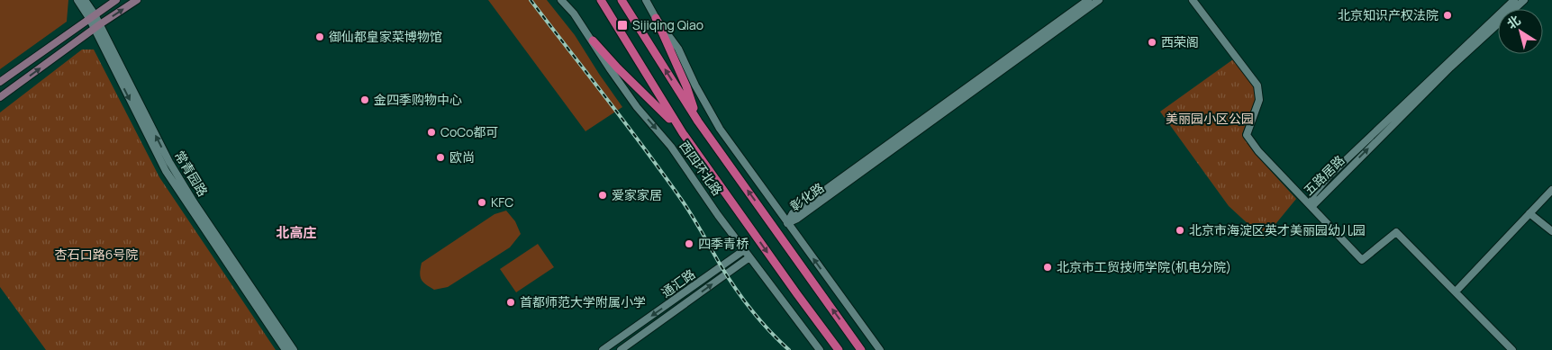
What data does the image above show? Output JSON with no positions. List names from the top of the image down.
{
  "streets": {
    "highway": ["西四环北路"],
    "street": [
      "常青园路",
      "五路居路",
      "彰化路",
      "通汇路"
    ]
  },
  "crossings": [
    ["西四环北路", "通汇路"]
  ],
  "districts": ["北高庄"],
  "parks": ["美丽园小区公园", "杏石口路6号院"],
  "places": {
    "other": [
      "北京知识产权法院",
      "御仙都皇家菜博物馆",
      "西荣阁",
      "金四季购物中心",
      "CoCo都可",
      "欧尚",
      "爱家家居",
      "KFC",
      "北京市海淀区英才美丽园幼儿园",
      "四季青桥",
      "北京市工贸技师学院(机电分院)",
      "首都师范大学附属小学"
    ],
    "transit": ["Sijiqing Qiao"]
  },
  "north": "top left"
}
